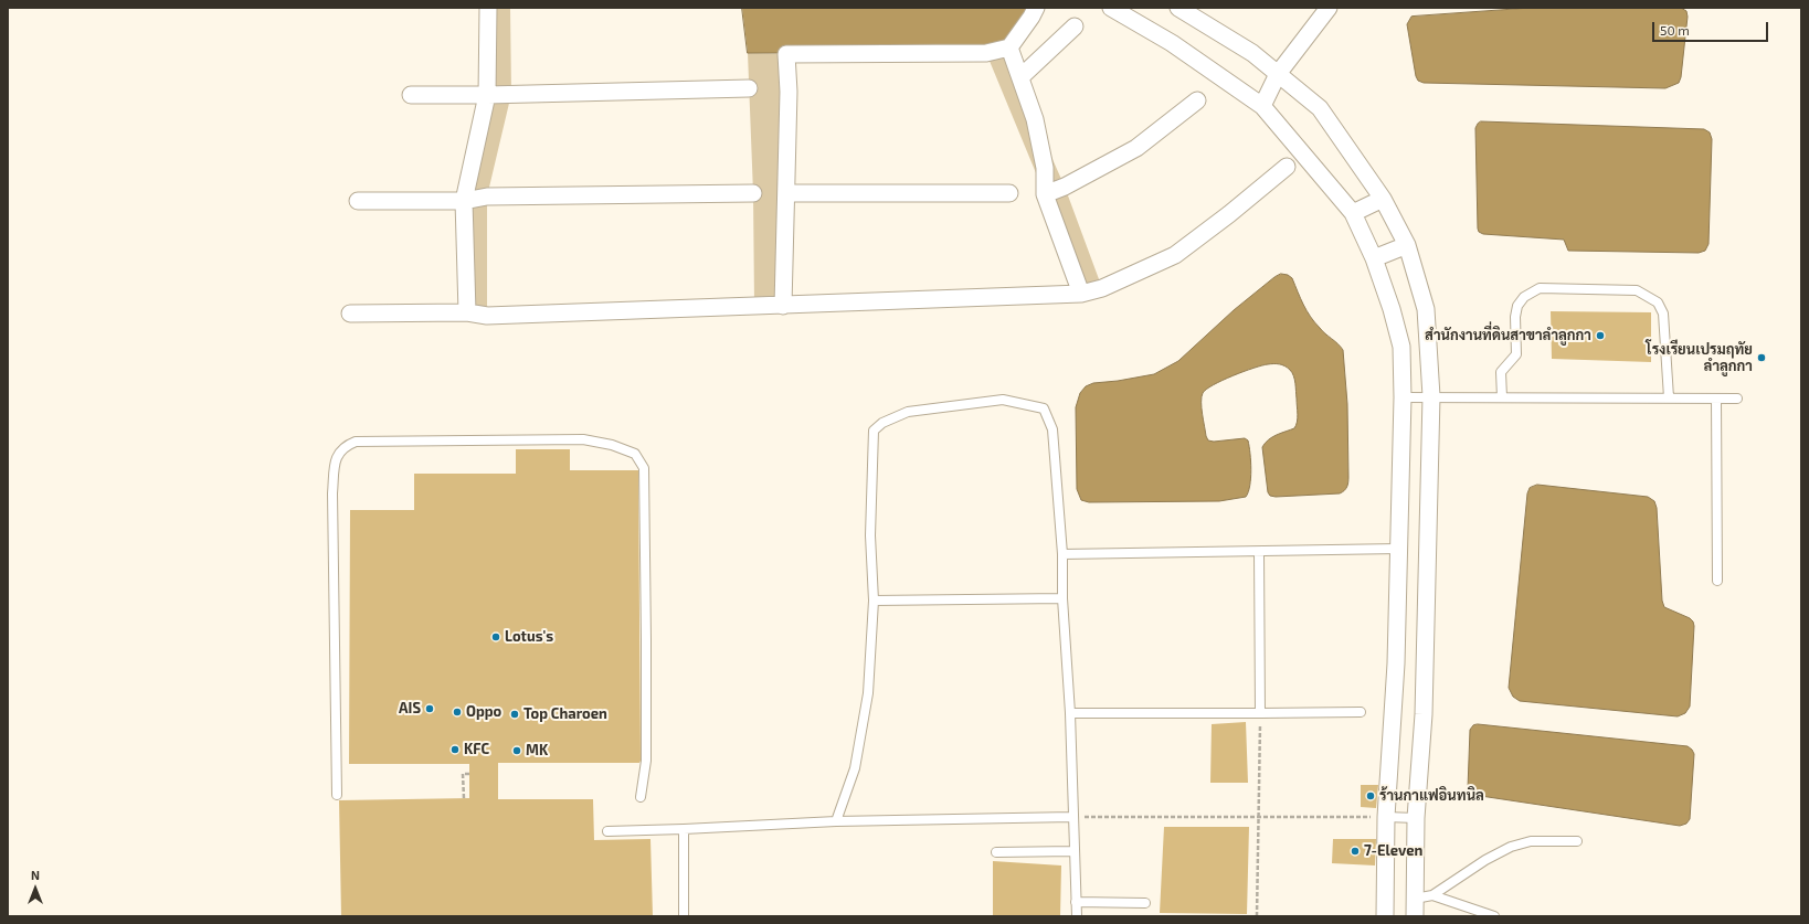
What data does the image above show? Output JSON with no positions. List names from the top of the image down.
{
  "places": [
    "สำนักงานที่ดินสาขาลำลูกกา",
    "โรงเรียนเปรมฤทัย ลำลูกกา",
    "Lotus's",
    "AIS",
    "Oppo",
    "Top Charoen",
    "KFC",
    "MK",
    "ร้านกาแฟอินทนิล",
    "7-Eleven"
  ],
  "scale_bar": "50 m",
  "north": "top"
}
